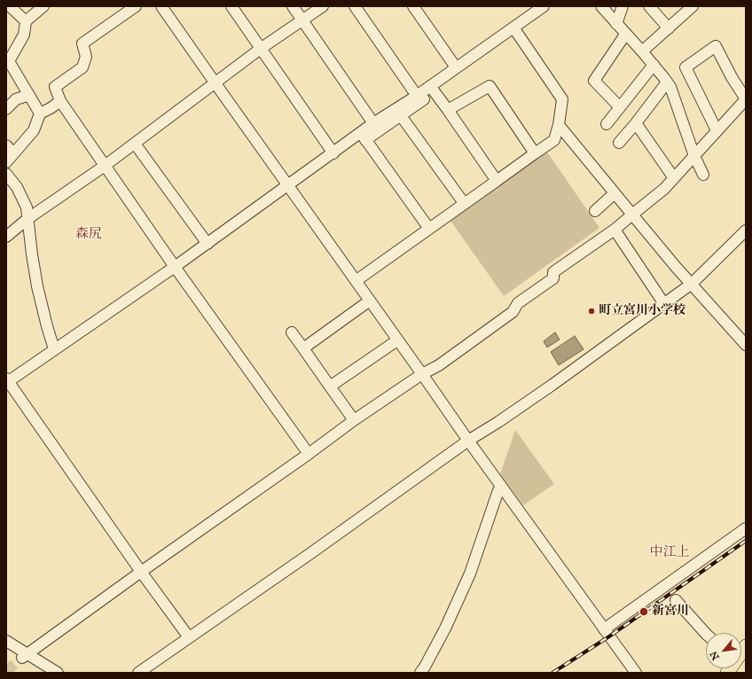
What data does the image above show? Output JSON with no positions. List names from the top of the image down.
{
  "districts": ["森尻", "中江上"],
  "places": ["町立宮川小学校", "新宮川"],
  "north": "bottom left"
}
